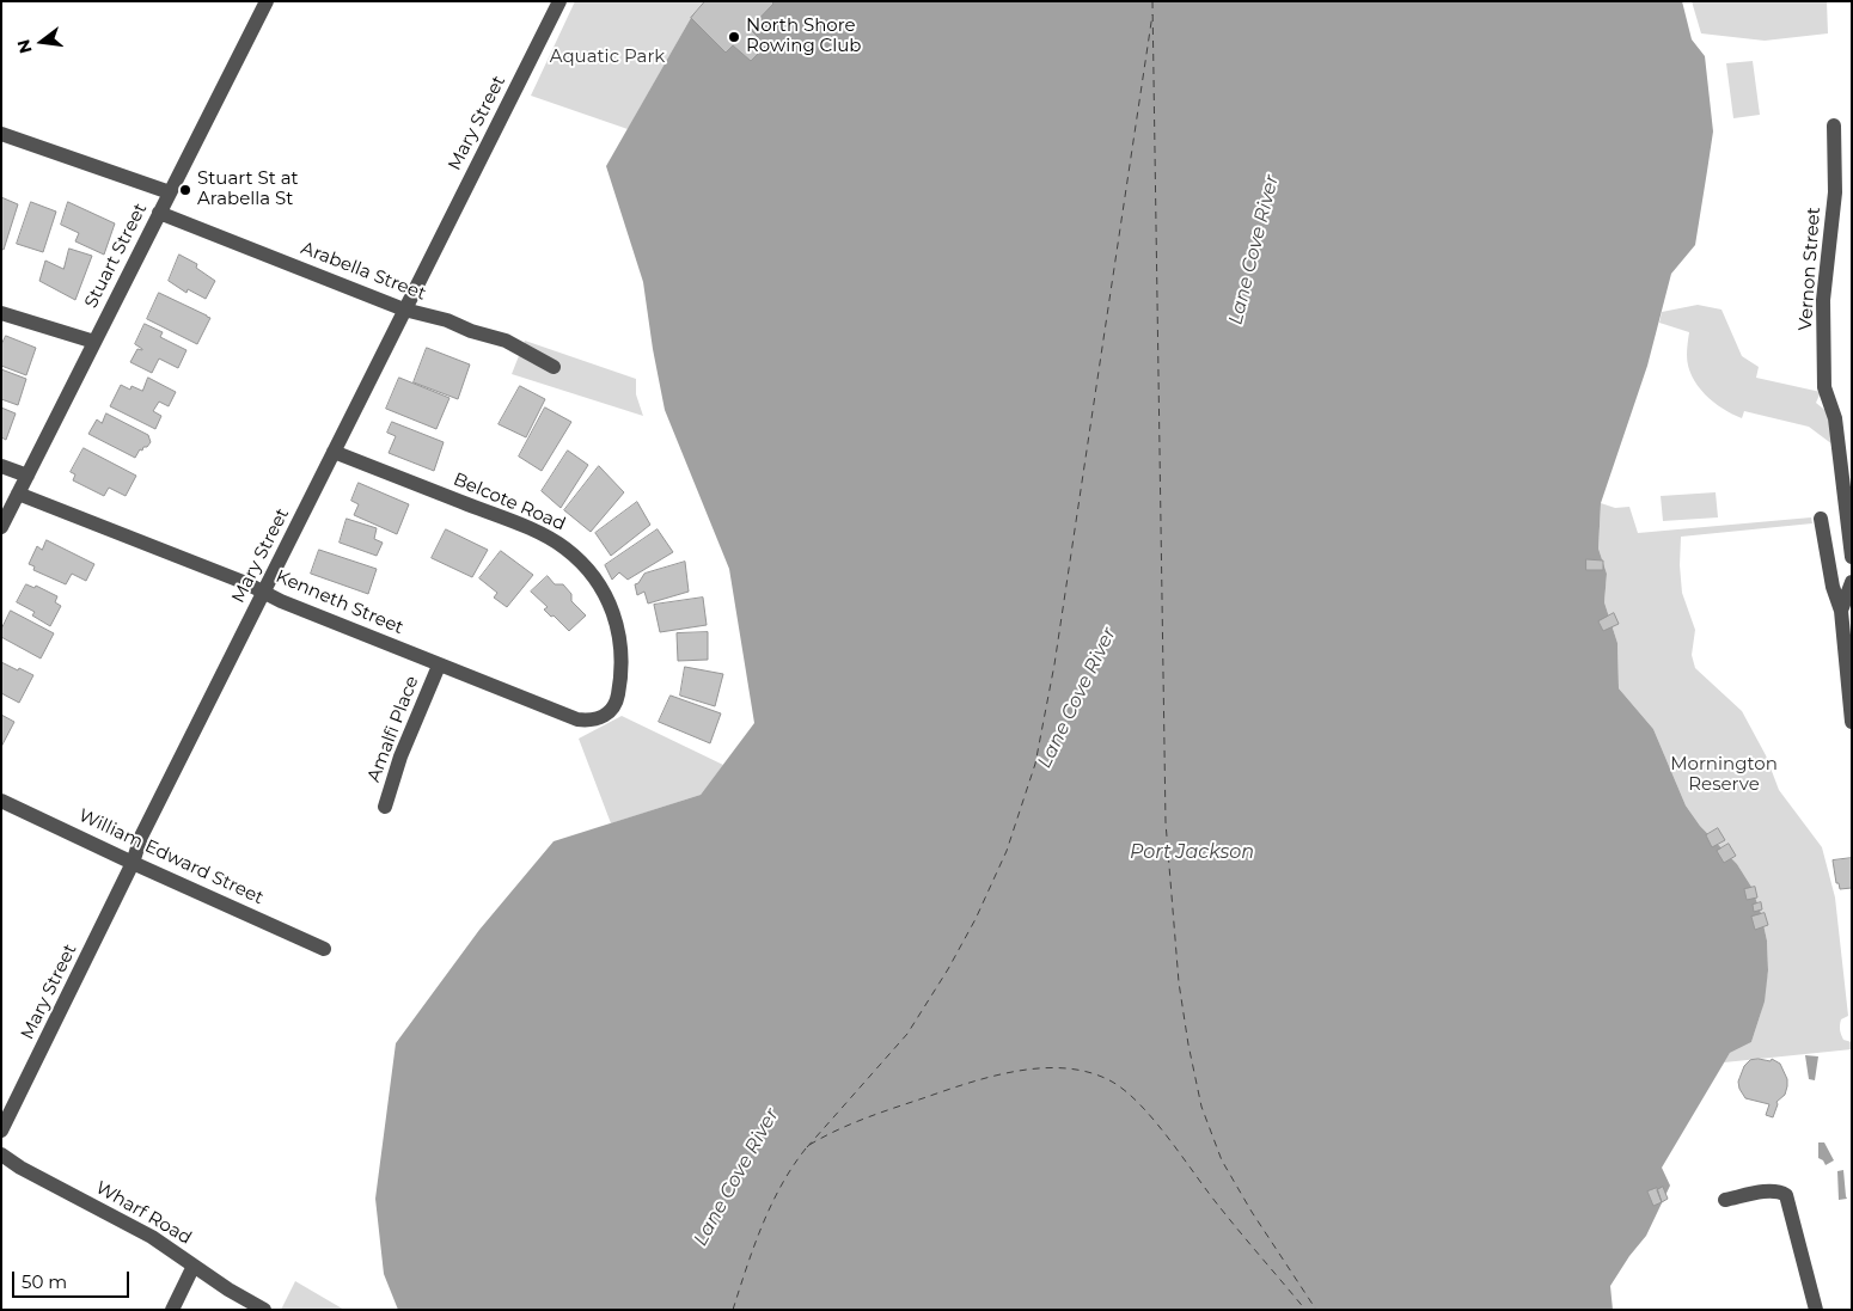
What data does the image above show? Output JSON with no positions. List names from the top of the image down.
{
  "streets": {
    "street": [
      "Mary Street",
      "Stuart Street",
      "Vernon Street",
      "Arabella Street",
      "Belcote Road",
      "Kenneth Street",
      "Amalfi Place",
      "William Edward Street",
      "Wharf Road"
    ]
  },
  "crossings": [
    ["Mary Street", "Arabella Street"],
    ["Mary Street", "Belcote Road"],
    ["Mary Street", "Kenneth Street"],
    ["Mary Street", "William Edward Street"],
    ["Stuart Street", "Arabella Street"],
    ["Stuart Street", "Kenneth Street"],
    ["Belcote Road", "Kenneth Street"],
    ["Kenneth Street", "Amalfi Place"]
  ],
  "water": ["Lane Cove River", "Port Jackson"],
  "parks": ["Aquatic Park", "Mornington Reserve"],
  "places": ["North Shore Rowing Club", "Stuart St at Arabella St"],
  "scale_bar": "50 m",
  "north": "left"
}
